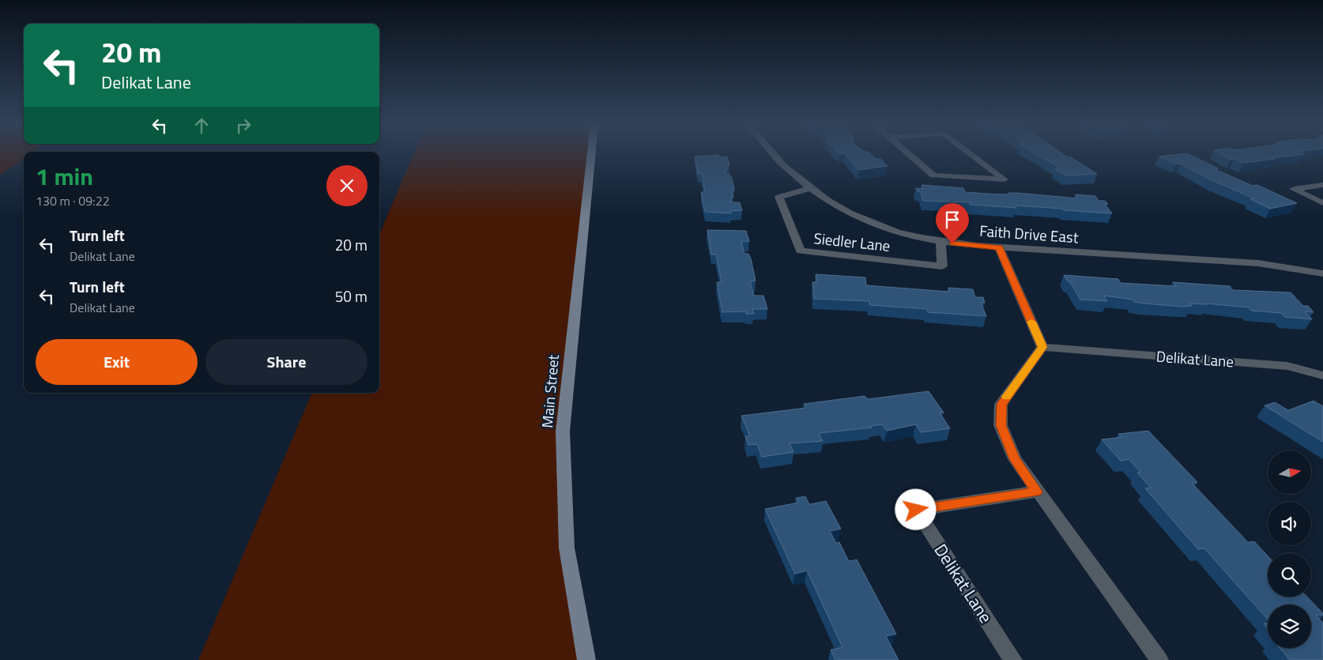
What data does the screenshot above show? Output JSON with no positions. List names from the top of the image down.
{
  "streets": {
    "main road": ["Main Street"],
    "street": ["Faith Drive East", "Siedler Lane", "Delikat Lane"]
  },
  "crossings": [
    ["Faith Drive East", "Siedler Lane"]
  ],
  "north": "right",
  "page": {
    "turn": ["20 m", "Delikat Lane"],
    "heading": ["1 min", "130 m · 09:22"],
    "list": [
      {
        "name": "Turn left",
        "note": "Delikat Lane",
        "value": "20 m"
      },
      {
        "name": "Turn left",
        "note": "Delikat Lane",
        "value": "50 m"
      }
    ],
    "buttons": ["Exit", "Share"]
  }
}
